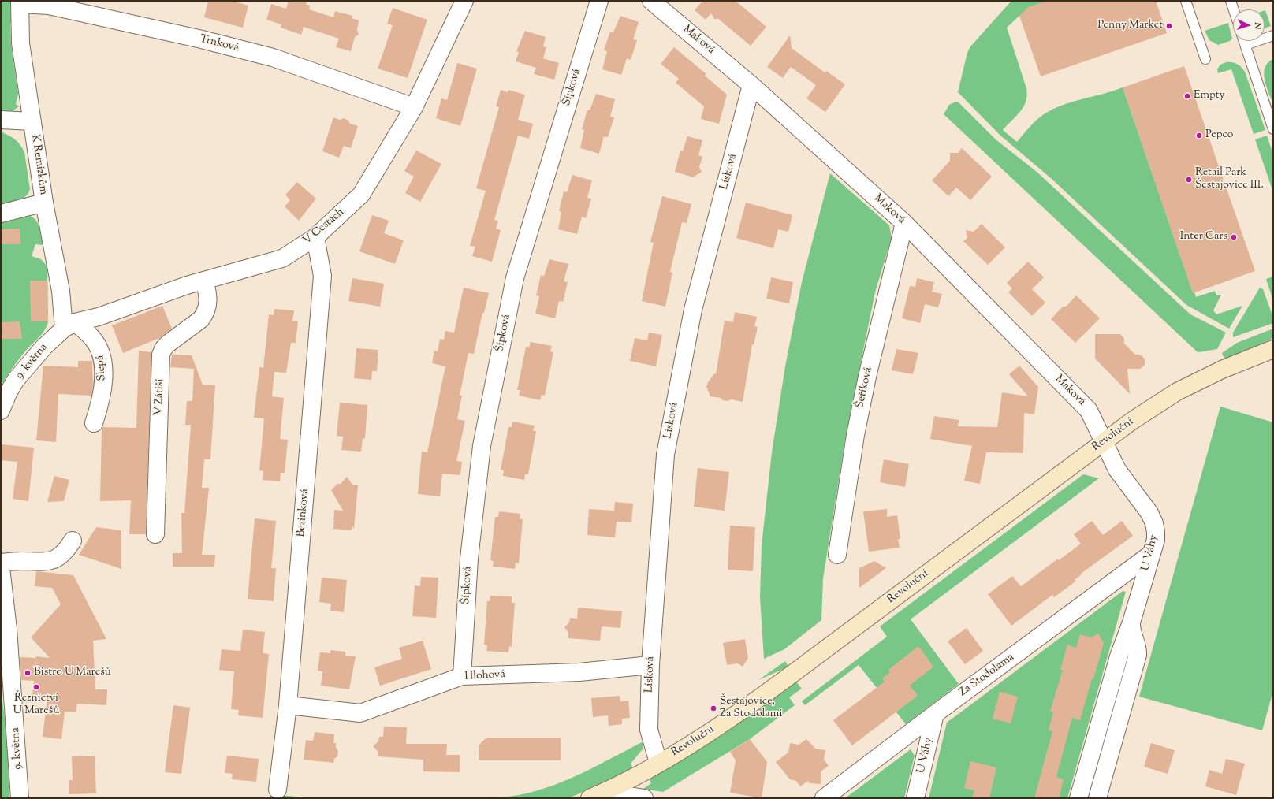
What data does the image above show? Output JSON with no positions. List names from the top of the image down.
{
  "streets": {
    "street": [
      "Maková",
      "Trnková",
      "Šípková",
      "K Remízkům",
      "Lísková",
      "V Cestách",
      "9. května",
      "Slepá",
      "Šeříková",
      "V Zátiší",
      "Revoluční",
      "Bezinková",
      "U Váhy",
      "Za Stodolama",
      "Hlohová"
    ]
  },
  "crossings": [
    ["Maková", "Lísková"],
    ["Maková", "Šeříková"],
    ["Maková", "Revoluční"],
    ["Maková", "U Váhy"],
    ["Trnková", "K Remízkům"],
    ["Trnková", "V Cestách"],
    ["Šípková", "Hlohová"],
    ["K Remízkům", "V Cestách"],
    ["K Remízkům", "9. května"],
    ["K Remízkům", "Slepá"],
    ["Lísková", "Revoluční"],
    ["Lísková", "Hlohová"],
    ["V Cestách", "9. května"],
    ["V Cestách", "Slepá"],
    ["V Cestách", "V Zátiší"],
    ["V Cestách", "Bezinková"],
    ["9. května", "Slepá"],
    ["Revoluční", "U Váhy"],
    ["Bezinková", "Hlohová"],
    ["U Váhy", "Za Stodolama"]
  ],
  "places": [
    "Penny Market",
    "Empty",
    "Pepco",
    "Retail Park Šestajovice III.",
    "Inter Cars",
    "Bistro U Marešů",
    "Řeznictví U Marešů",
    "Šestajovice, Za Stodolami"
  ],
  "north": "right"
}
